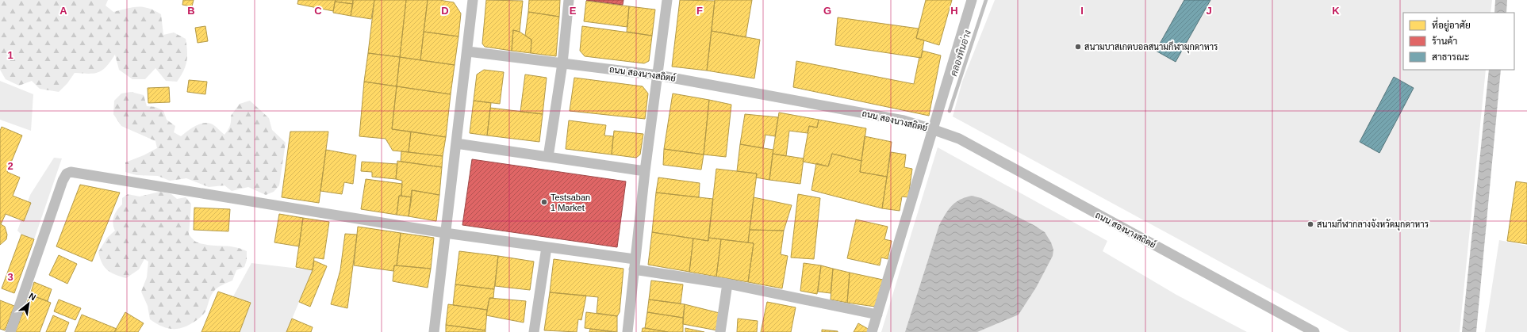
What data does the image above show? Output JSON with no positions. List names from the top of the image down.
{
  "streets": {
    "street": ["ถนน สองนางสถิตย์"]
  },
  "water": ["คลองหินอ่าง"],
  "places": ["สนามบาสเกตบอลสนามกีฬามุกดาหาร", "Testsaban 1 Market", "สนามกีฬากลางจังหวัดมุกดาหาร"],
  "legend": ["ที่อยู่อาศัย", "ร้านค้า", "สาธารณะ"],
  "north": "top right",
  "grid": {
    "columns": [
      "A",
      "B",
      "C",
      "D",
      "E",
      "F",
      "G",
      "H",
      "I",
      "J",
      "K"
    ],
    "rows": ["1", "2", "3"]
  }
}
